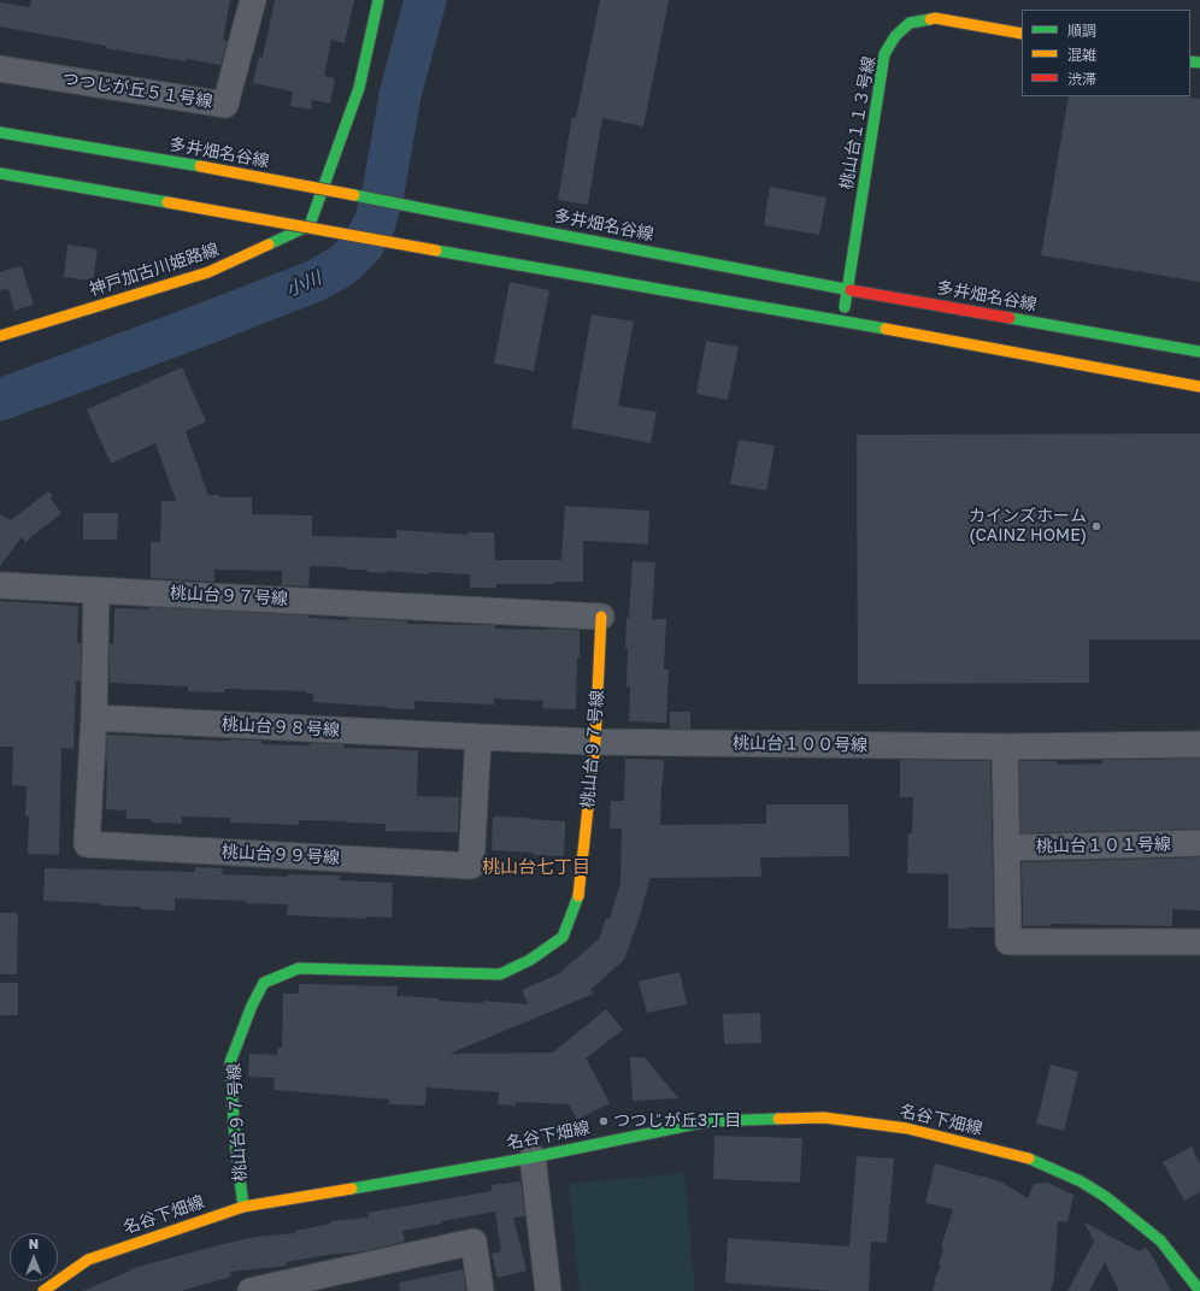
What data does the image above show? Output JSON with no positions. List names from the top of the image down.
{
  "streets": {
    "street": [
      "つつじが丘５１号線",
      "桃山台１１３号線",
      "多井畑名谷線",
      "神戸加古川姫路線",
      "桃山台９７号線",
      "桃山台９８号線",
      "桃山台１００号線",
      "桃山台１０１号線",
      "桃山台９９号線",
      "名谷下畑線"
    ]
  },
  "crossings": [
    ["桃山台１１３号線", "多井畑名谷線"],
    ["桃山台９７号線", "桃山台９８号線"],
    ["桃山台９７号線", "桃山台１００号線"],
    ["桃山台９７号線", "名谷下畑線"],
    ["桃山台９８号線", "桃山台１００号線"],
    ["桃山台９８号線", "桃山台９９号線"]
  ],
  "districts": ["桃山台七丁目"],
  "water": ["小川"],
  "places": ["カインズホーム (CAINZ HOME)", "つつじが丘3丁目"],
  "legend": ["順調", "混雑", "渋滞"],
  "north": "top"
}
